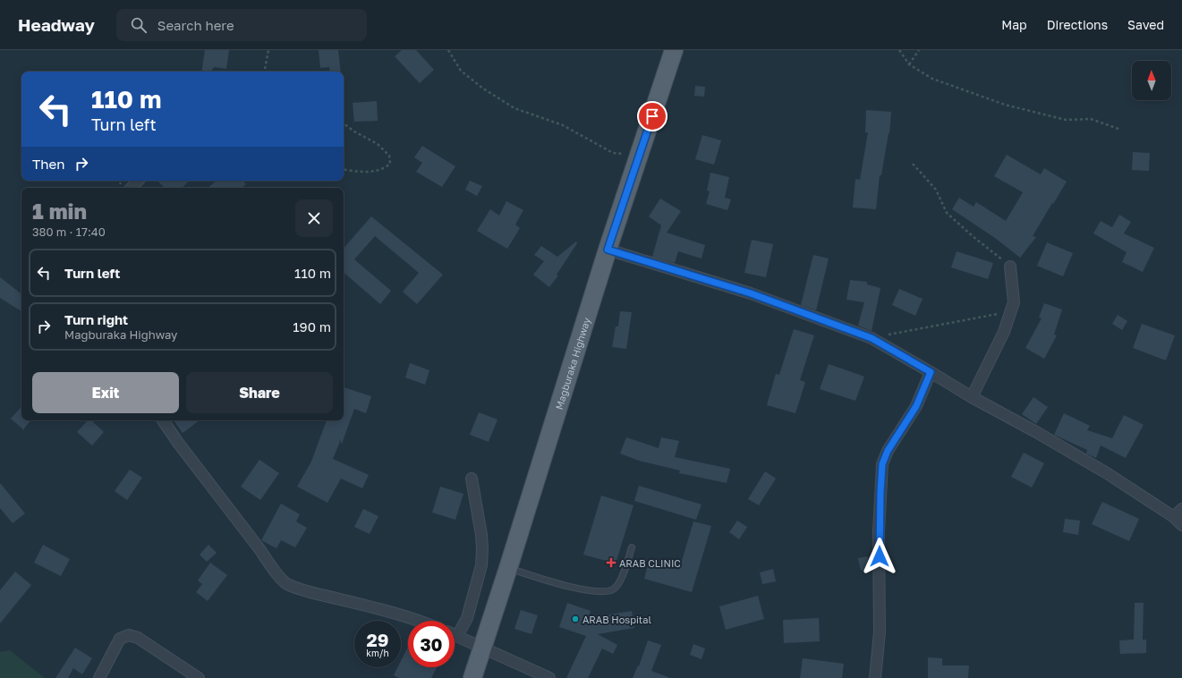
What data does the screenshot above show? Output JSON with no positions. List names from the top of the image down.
{
  "streets": {
    "main road": ["Magburaka Highway"]
  },
  "places": {
    "health": ["ARAB CLINIC"],
    "other": ["ARAB Hospital"]
  },
  "north": "top",
  "page": {
    "header": "Headway",
    "search": "Search here",
    "nav": ["Map", "Directions", "Saved"],
    "turn": ["110 m", "Turn left"],
    "then": "Then",
    "heading": ["1 min", "380 m · 17:40"],
    "list": [
      {
        "name": "Turn left",
        "value": "110 m"
      },
      {
        "name": "Turn right",
        "note": "Magburaka Highway",
        "value": "190 m"
      }
    ],
    "buttons": ["Exit", "Share"],
    "speed": "29 km/h",
    "limit": "30"
  }
}
